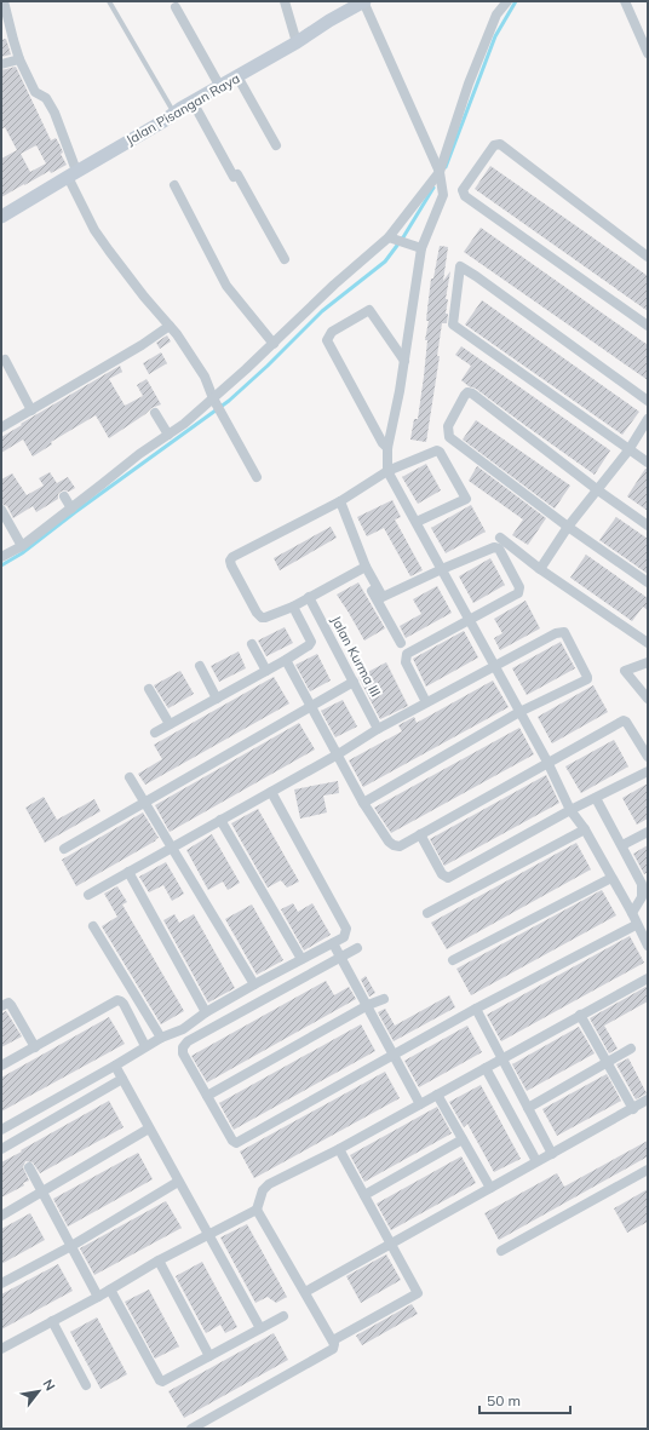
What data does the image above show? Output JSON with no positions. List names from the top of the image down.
{
  "streets": {
    "street": ["Jalan Pisangan Raya", "Jalan Kurma III"]
  },
  "scale_bar": "50 m",
  "north": "top right"
}
